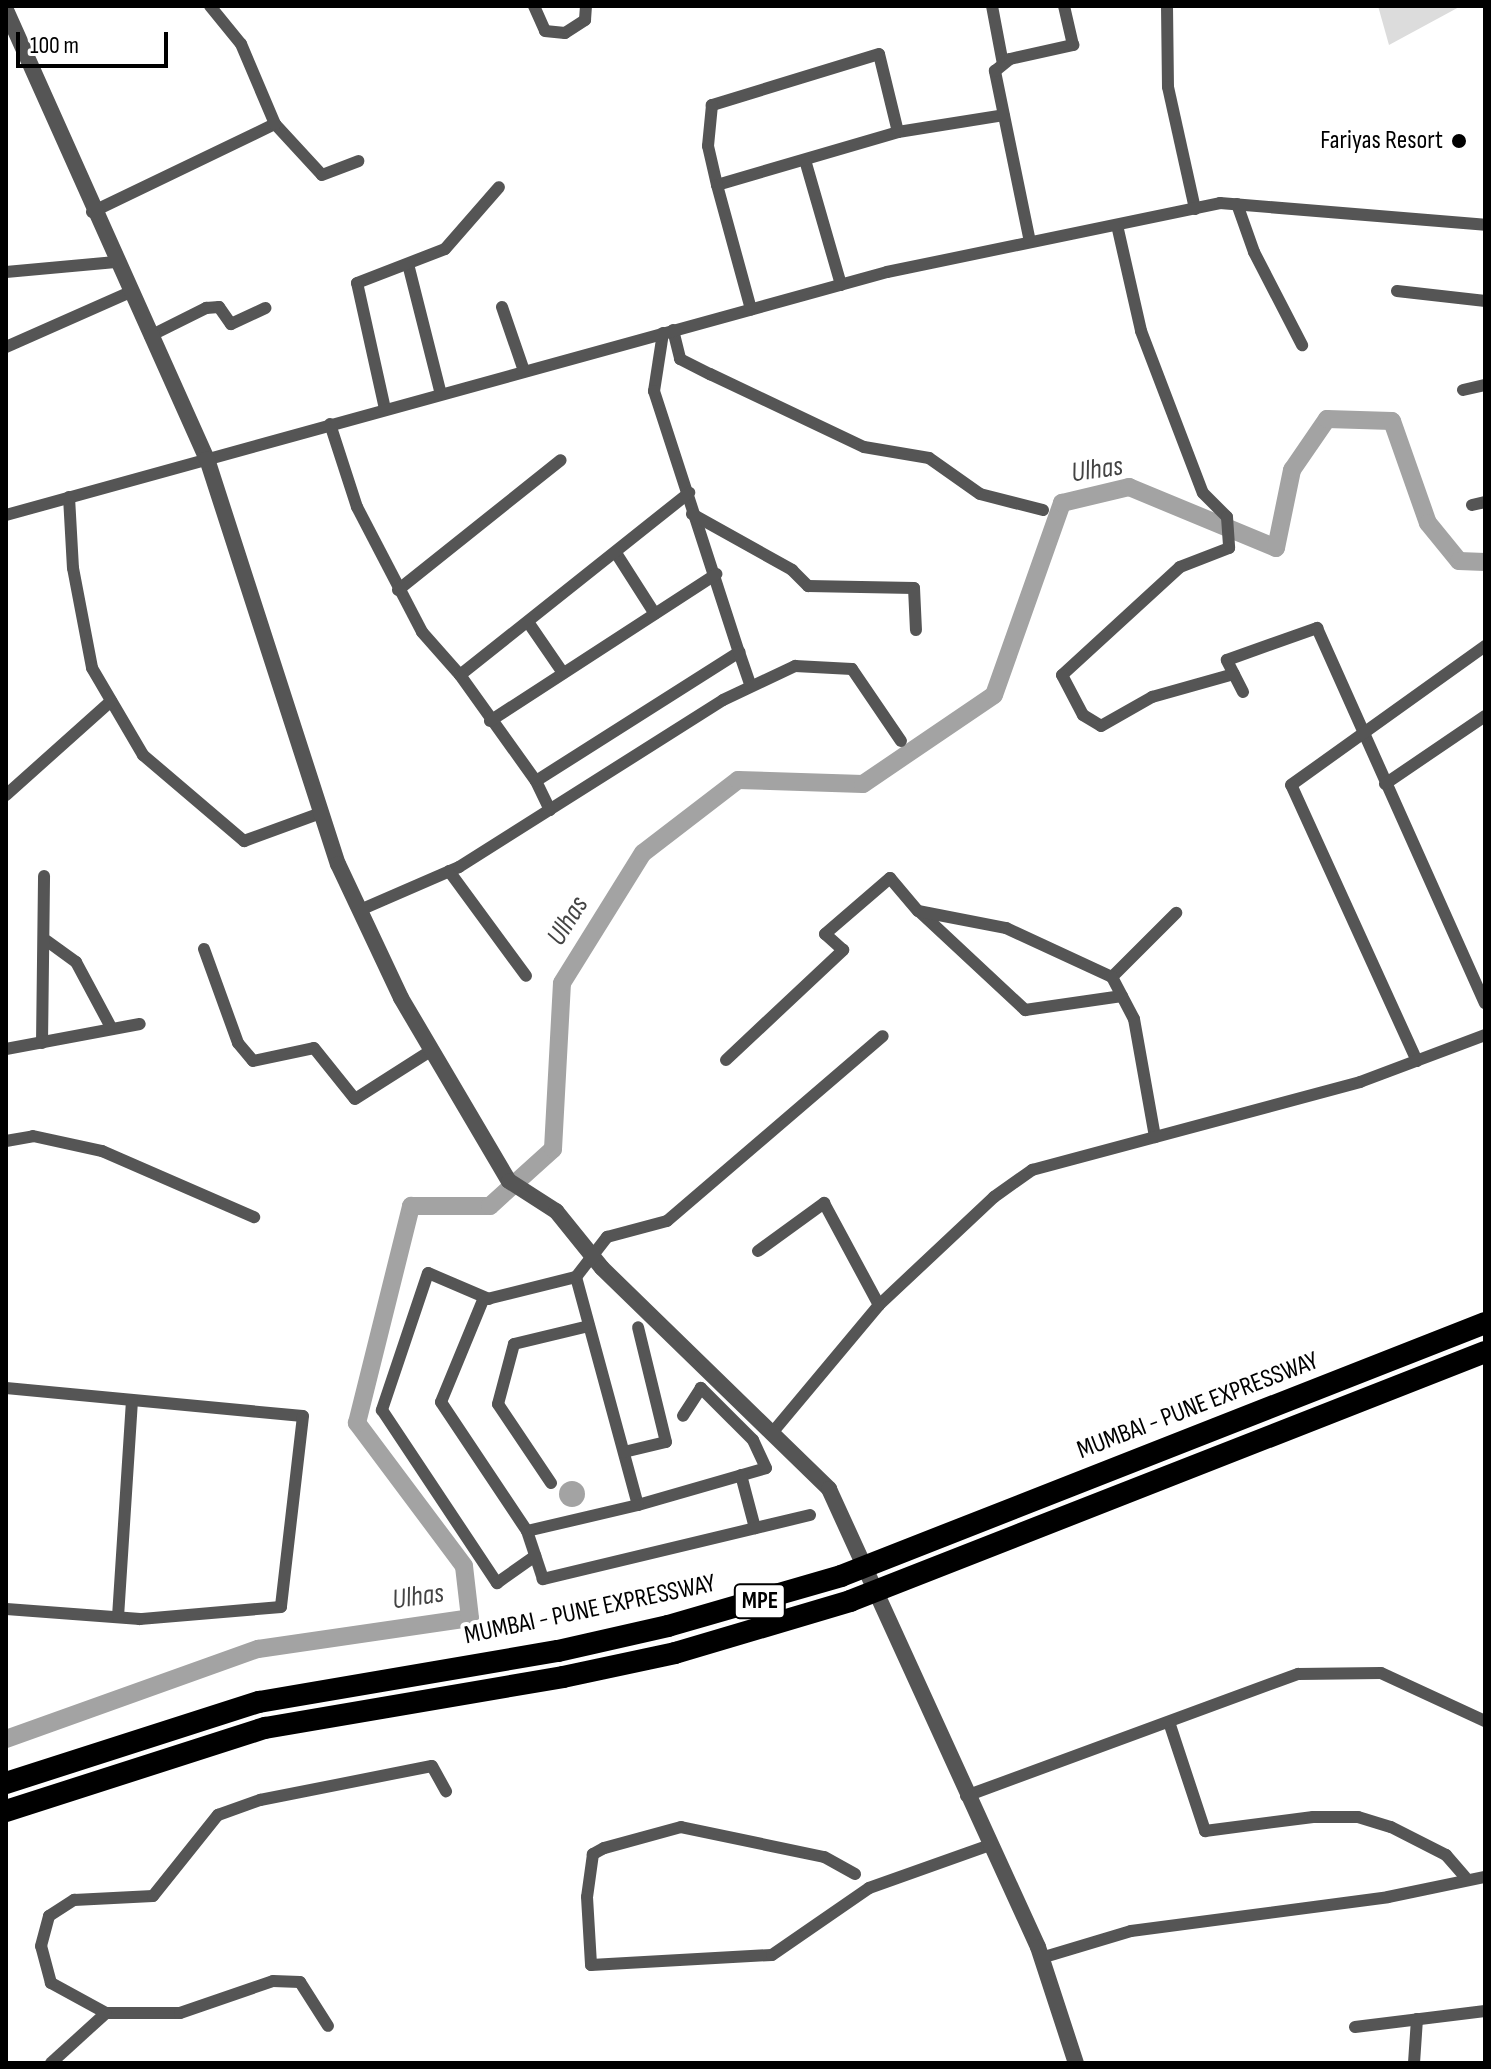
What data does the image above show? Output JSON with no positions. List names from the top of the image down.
{
  "streets": {
    "highway": ["MUMBAI - PUNE EXPRESSWAY", "MPE"]
  },
  "water": ["Ulhas"],
  "places": ["Fariyas Resort"],
  "scale_bar": "100 m"
}
